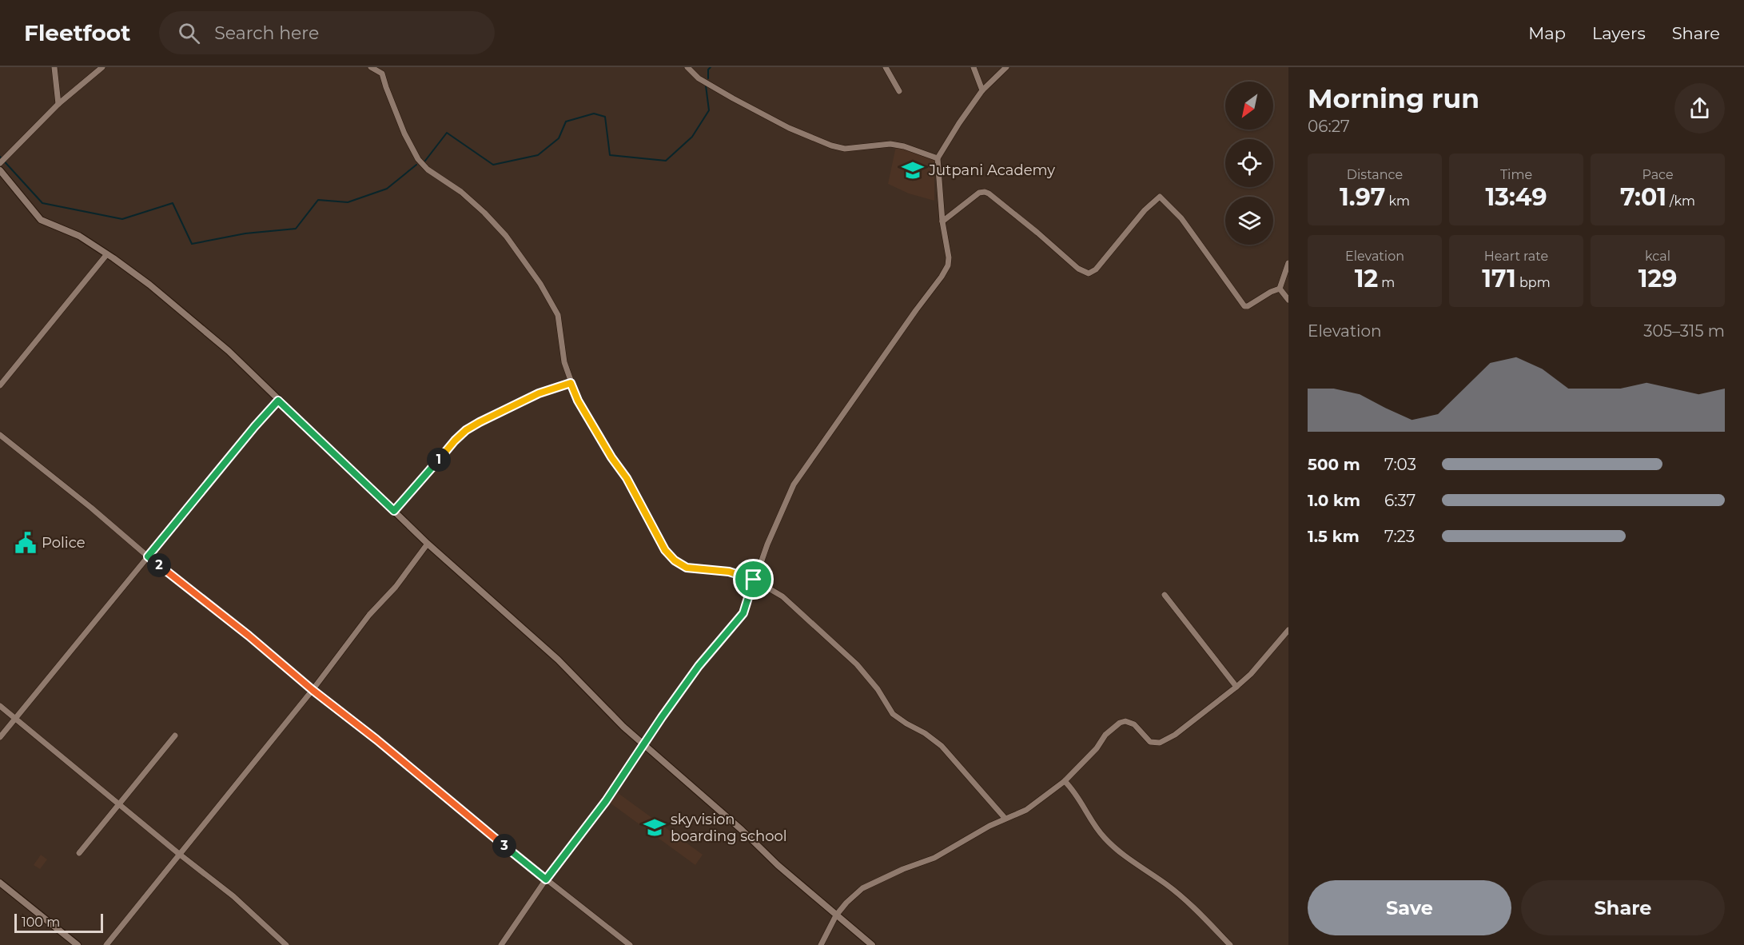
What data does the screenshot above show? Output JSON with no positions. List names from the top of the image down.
{
  "places": {
    "school or university": ["Jutpani Academy", "skyvision boarding school"],
    "public building": ["Police"]
  },
  "scale_bar": "100 m",
  "north": "bottom left",
  "page": {
    "header": "Fleetfoot",
    "search": "Search here",
    "nav": ["Map", "Layers", "Share"],
    "heading": ["Morning run", "06:27"],
    "stats": [
      ["Distance", "1.97 km"],
      ["Time", "13:49"],
      ["Pace", "7:01 /km"],
      ["Elevation", "12 m"],
      ["Heart rate", "171 bpm"],
      ["kcal", "129"]
    ],
    "chart": ["Elevation", "305–315 m"],
    "list": [
      {
        "name": "500 m",
        "note": "7:03"
      },
      {
        "name": "1.0 km",
        "note": "6:37"
      },
      {
        "name": "1.5 km",
        "note": "7:23"
      }
    ],
    "pins": ["1", "2", "3"],
    "buttons": ["Save", "Share"],
    "scale": "100 m"
  }
}
